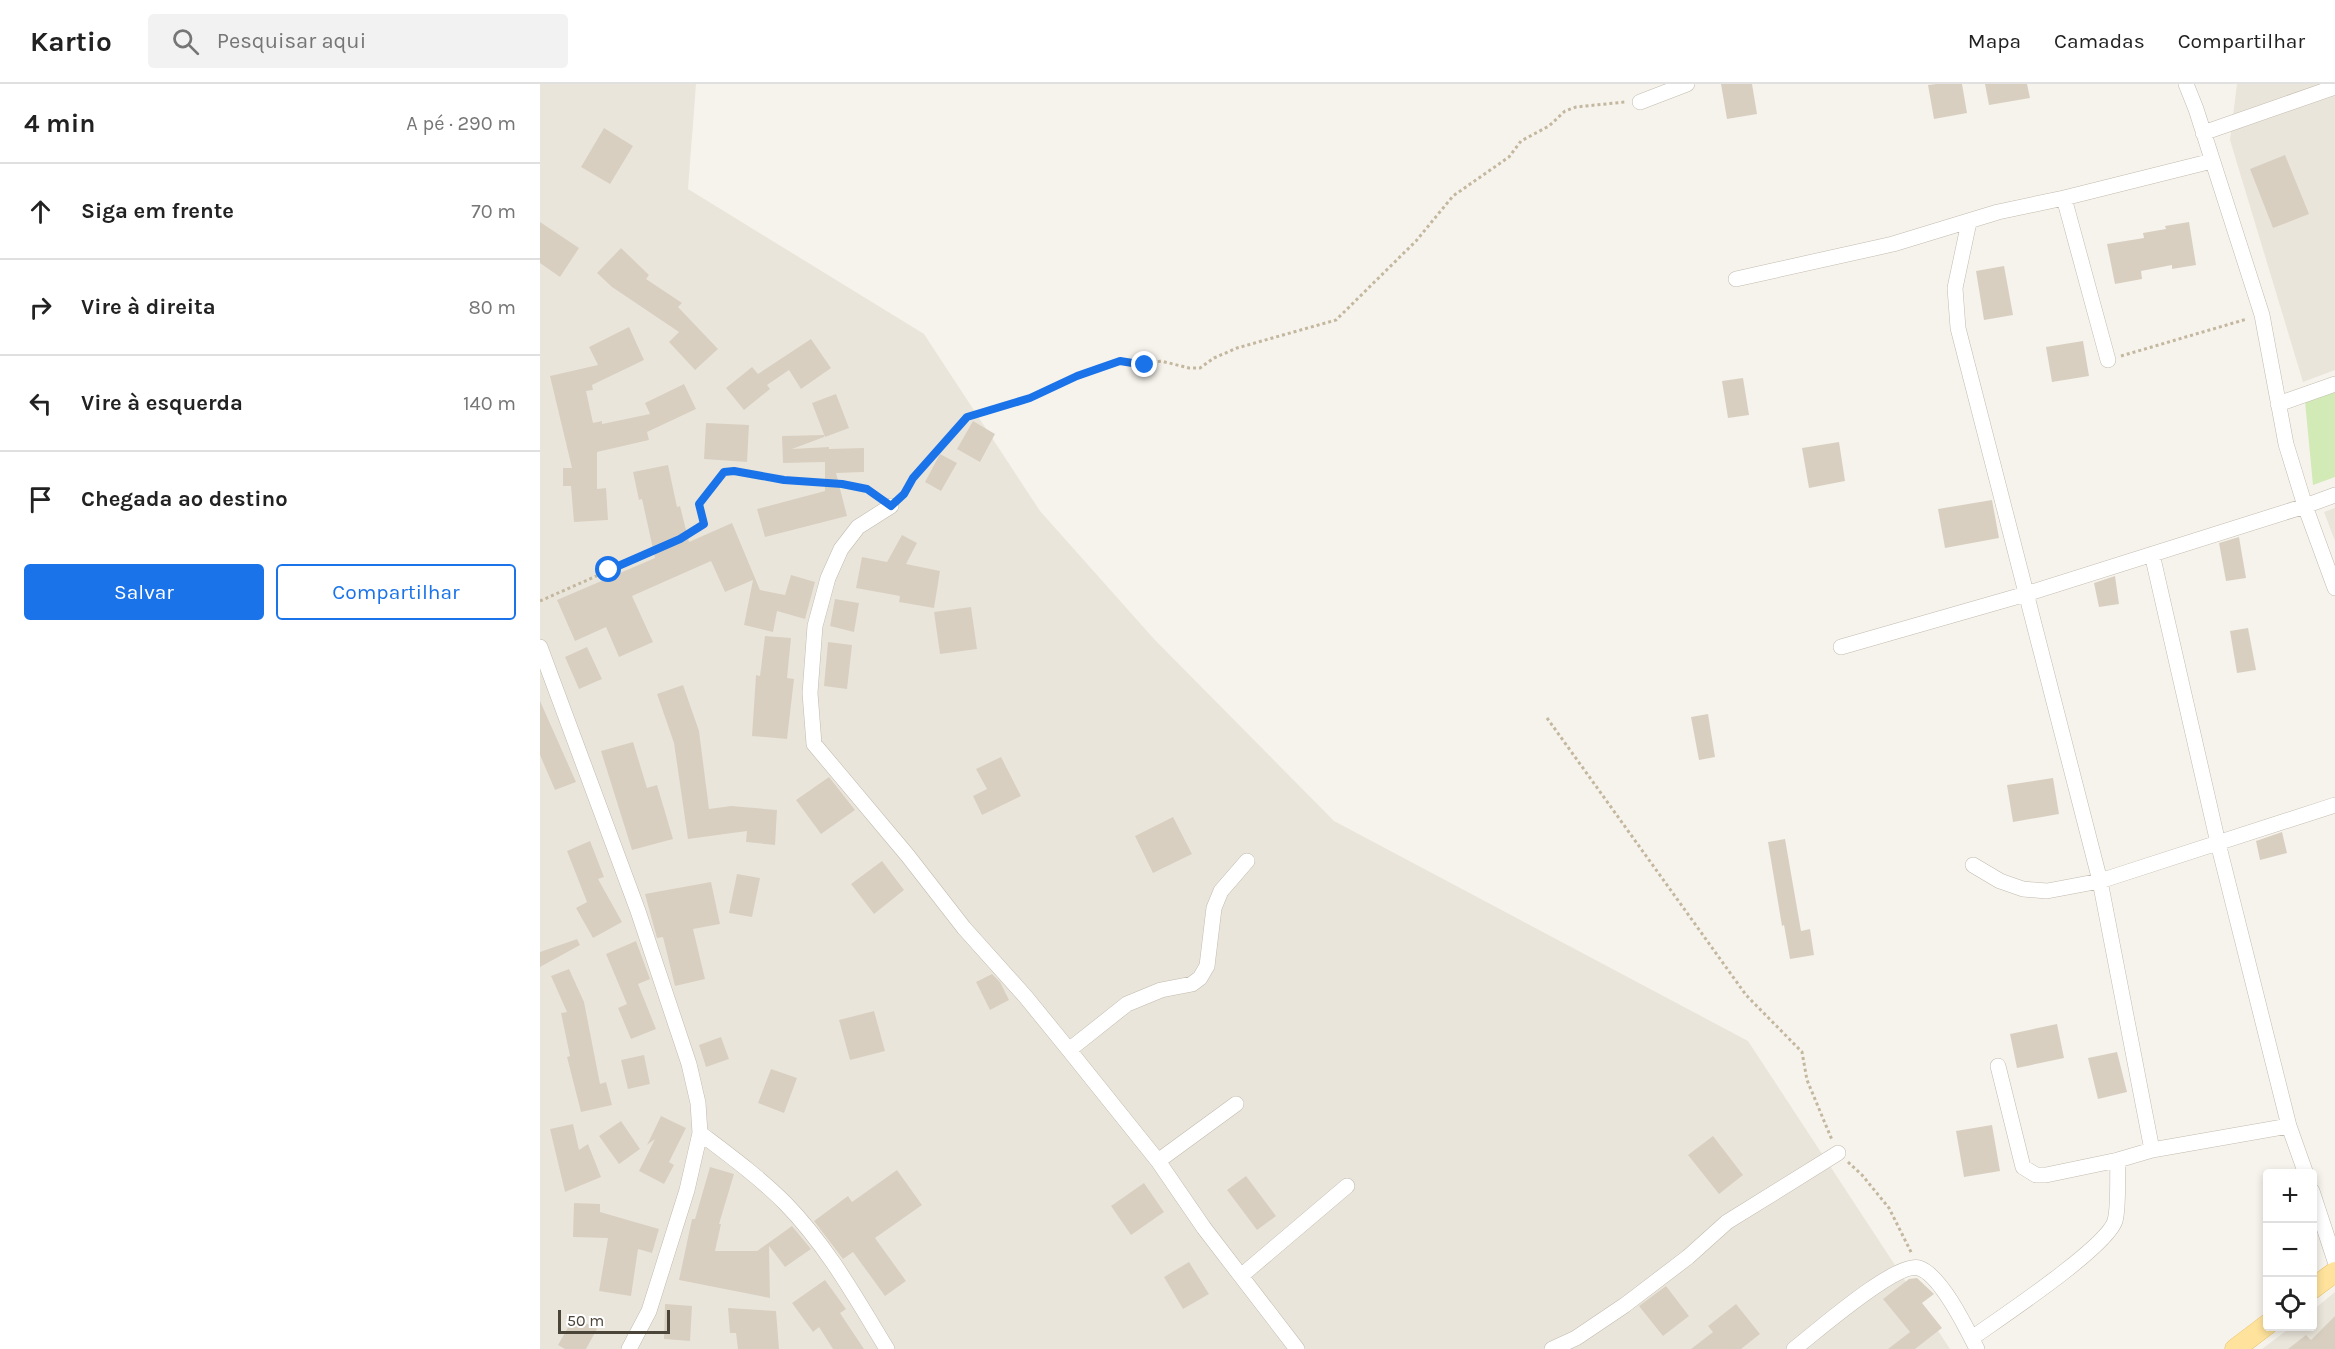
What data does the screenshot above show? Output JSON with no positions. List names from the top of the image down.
{
  "scale_bar": "50 m",
  "page": {
    "header": "Kartio",
    "search": "Pesquisar aqui",
    "nav": ["Mapa", "Camadas", "Compartilhar"],
    "heading": ["4 min", "A pé · 290 m"],
    "list": [
      ["Siga em frente", "70 m"],
      ["Vire à direita", "80 m"],
      ["Vire à esquerda", "140 m"],
      "Chegada ao destino"
    ],
    "buttons": ["Salvar", "Compartilhar"],
    "map_buttons": ["+", "−"],
    "scale": "50 m"
  }
}
